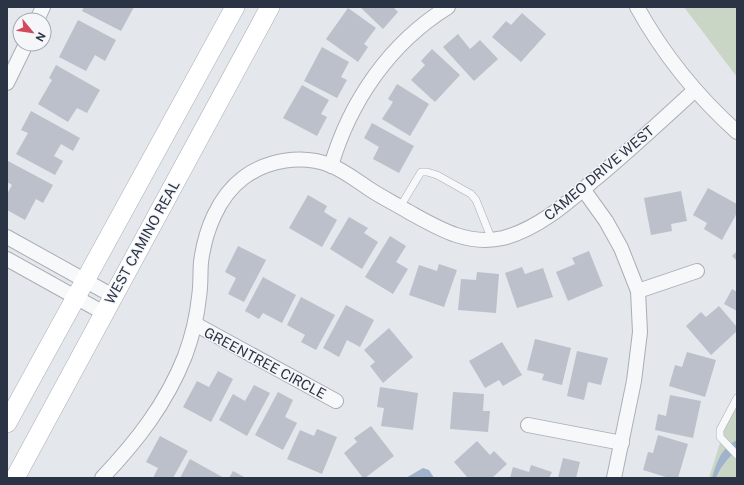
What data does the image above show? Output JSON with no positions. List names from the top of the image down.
{
  "streets": {
    "street": ["CAMEO DRIVE WEST", "WEST CAMINO REAL", "GREENTREE CIRCLE"]
  },
  "crossings": [
    ["CAMEO DRIVE WEST", "GREENTREE CIRCLE"]
  ],
  "north": "bottom right"
}
